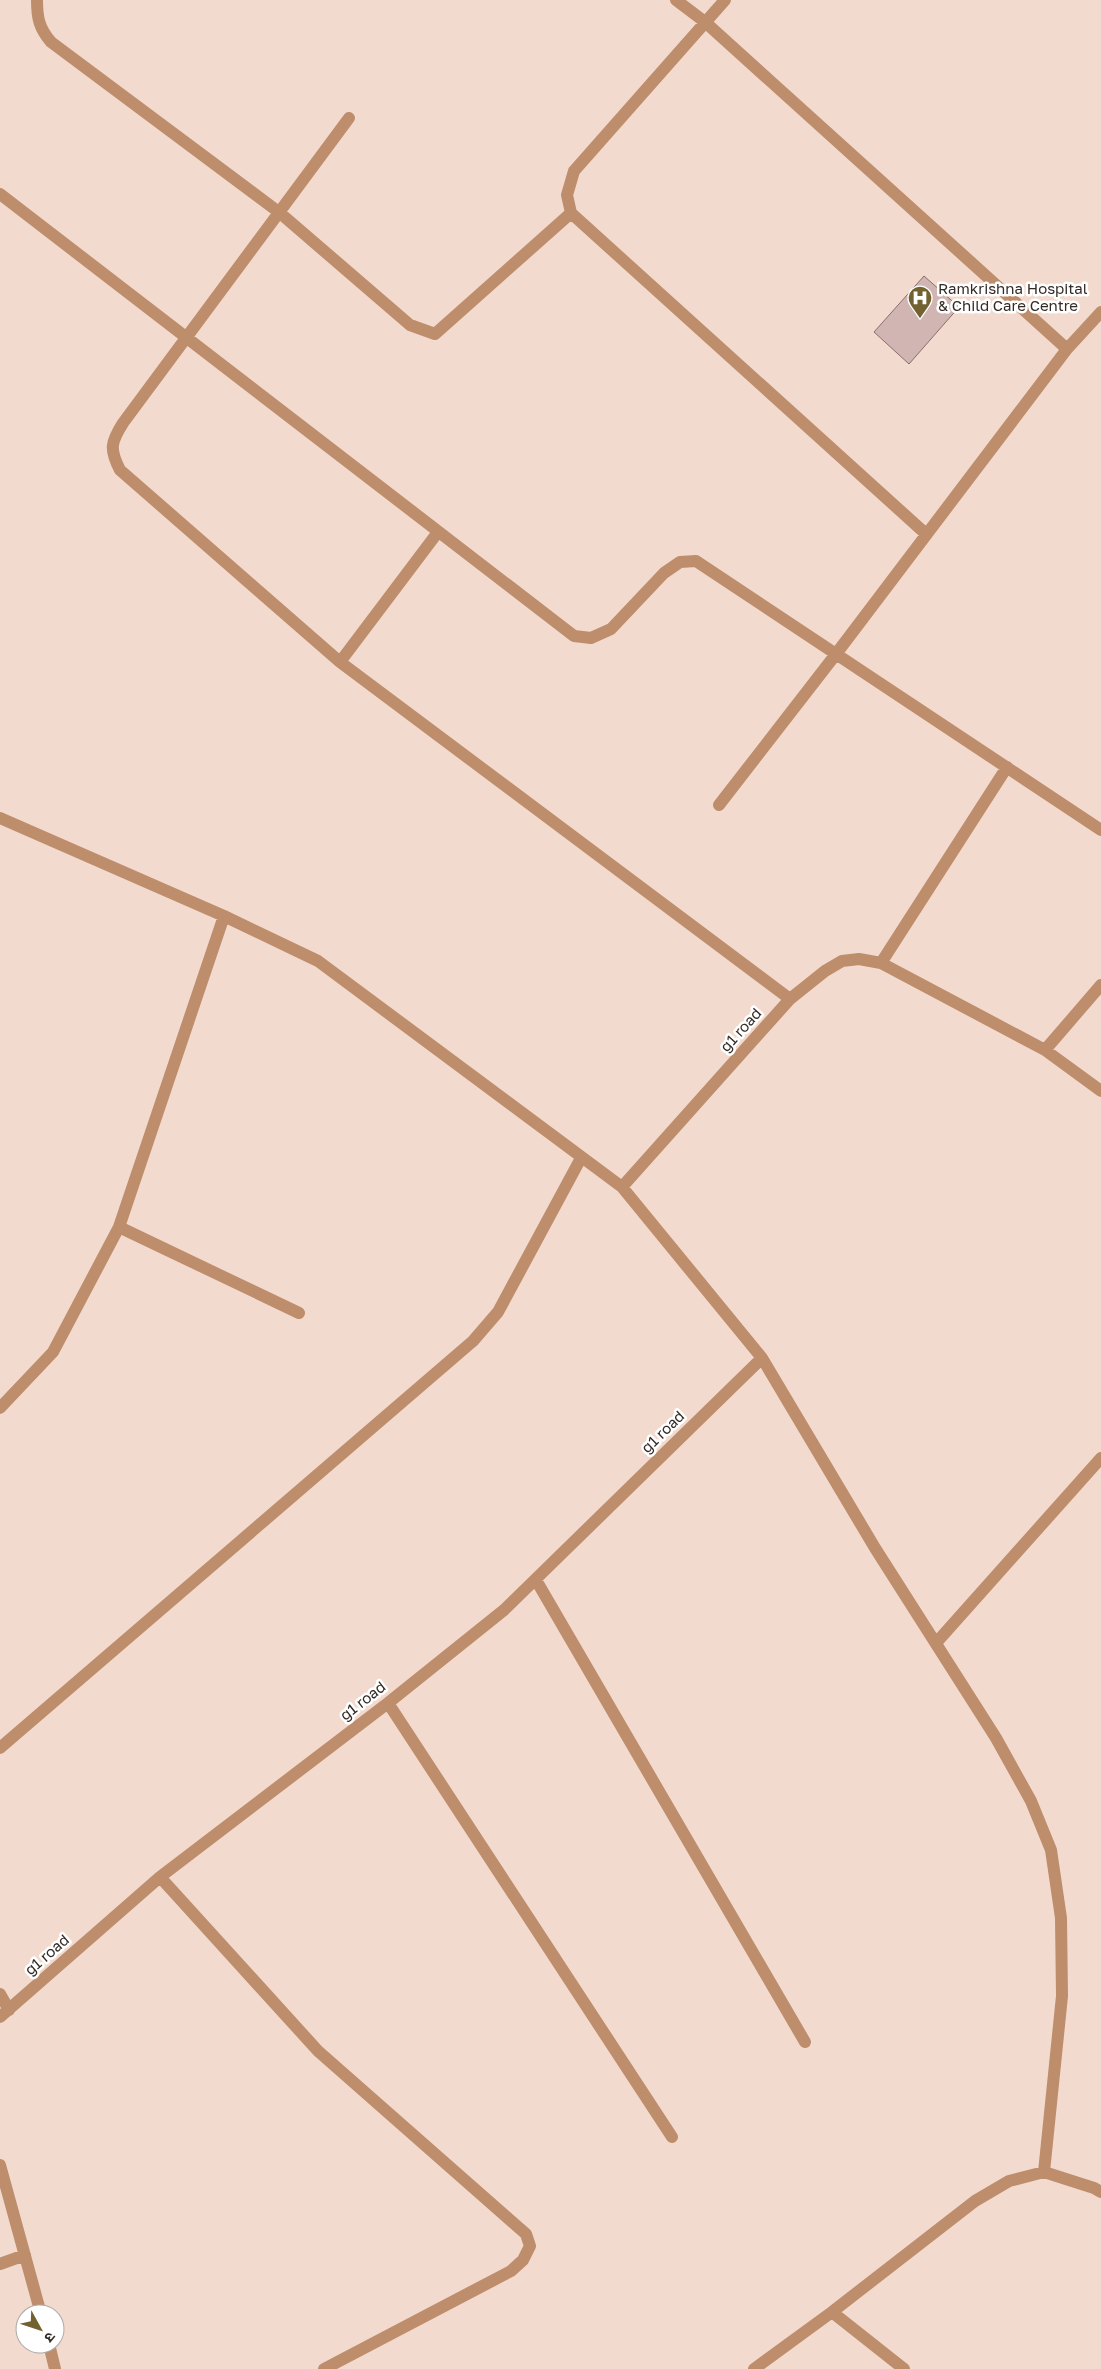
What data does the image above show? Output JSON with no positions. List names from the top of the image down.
{
  "streets": {
    "street": ["g1 road"]
  },
  "places": {
    "hospital": ["Ramkrishna Hospital & Child Care Centre"]
  },
  "north": "bottom right"
}
